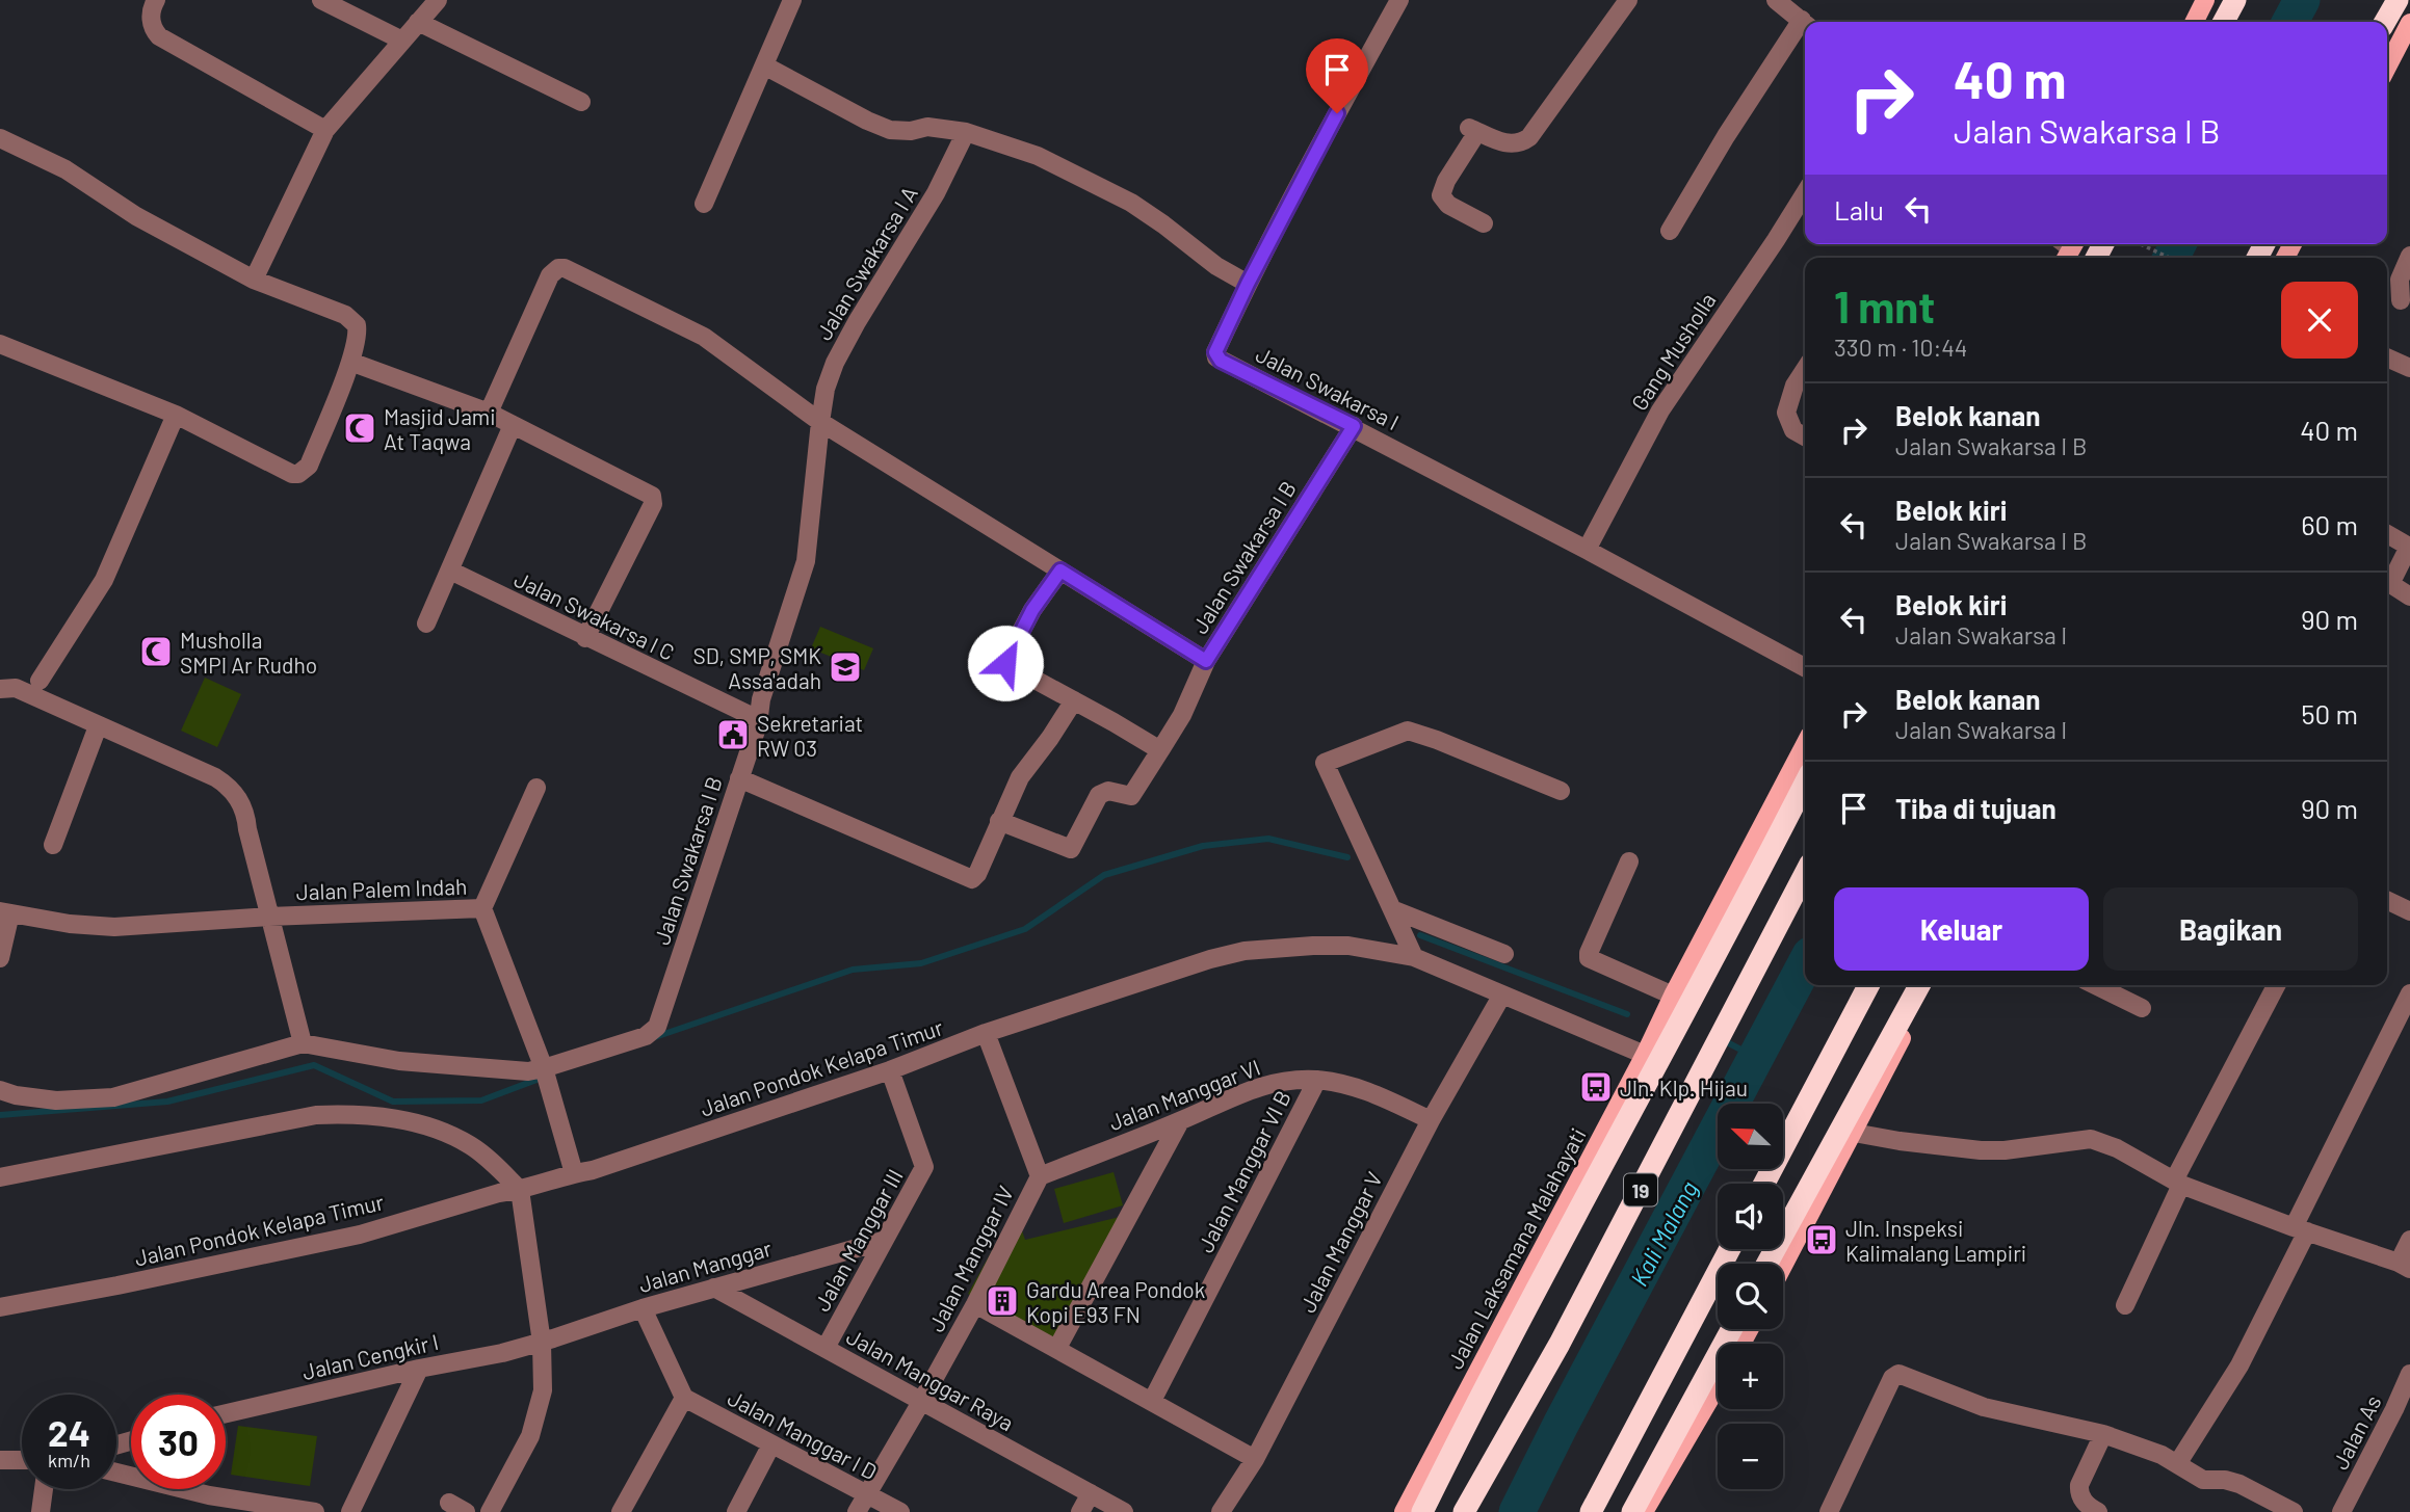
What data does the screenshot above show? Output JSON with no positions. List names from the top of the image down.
{
  "streets": {
    "highway": ["19"],
    "main road": ["Jalan Laksamana Malahayati"],
    "street": [
      "Jalan Swakarsa I A",
      "Gang Musholla",
      "Jalan Swakarsa I",
      "Jalan Swakarsa I B",
      "Jalan Swakarsa I C",
      "Jalan Palem Indah",
      "Jalan Pondok Kelapa Timur",
      "Jalan Manggar VI",
      "Jalan Manggar VI B",
      "Jalan Manggar III",
      "Jalan Manggar V",
      "Jalan Manggar IV",
      "Jalan Manggar",
      "Jalan Cengkir I",
      "Jalan Manggar Raya",
      "Jalan As",
      "Jalan Manggar I D"
    ]
  },
  "crossings": [
    ["Jalan Swakarsa I A", "Jalan Swakarsa I B"],
    ["Gang Musholla", "Jalan Swakarsa I"],
    ["Jalan Swakarsa I", "Jalan Swakarsa I B"],
    ["Jalan Swakarsa I B", "Jalan Swakarsa I C"],
    ["Jalan Swakarsa I B", "Jalan Palem Indah"],
    ["Jalan Palem Indah", "Jalan Pondok Kelapa Timur"],
    ["Jalan Pondok Kelapa Timur", "Jalan Manggar III"],
    ["Jalan Pondok Kelapa Timur", "Jalan Manggar V"],
    ["Jalan Pondok Kelapa Timur", "Jalan Laksamana Malahayati"],
    ["Jalan Pondok Kelapa Timur", "Jalan Manggar IV"],
    ["Jalan Manggar VI", "Jalan Manggar VI B"],
    ["Jalan Manggar VI", "Jalan Manggar V"],
    ["Jalan Manggar VI", "Jalan Manggar IV"],
    ["Jalan Manggar III", "Jalan Manggar"],
    ["Jalan Manggar III", "Jalan Manggar Raya"],
    ["Jalan Manggar IV", "Jalan Manggar Raya"],
    ["Jalan Manggar IV", "Jalan Manggar I D"],
    ["Jalan Manggar", "Jalan Cengkir I"],
    ["Jalan Manggar", "Jalan Manggar Raya"]
  ],
  "water": ["Kali Malang"],
  "places": {
    "mosque": ["Masjid Jami At Taqwa", "Musholla SMPI Ar Rudho"],
    "school or university": ["SD, SMP, SMK Assa'adah"],
    "public building": ["Sekretariat RW 03"],
    "bus stop": ["Jln. Klp. Hijau", "Jln. Inspeksi Kalimalang Lampiri"],
    "building": ["Gardu Area Pondok Kopi E93 FN"]
  },
  "north": "top left",
  "page": {
    "turn": ["40 m", "Jalan Swakarsa I B"],
    "then": "Lalu",
    "heading": ["1 mnt", "330 m · 10:44"],
    "list": [
      {
        "name": "Belok kanan",
        "note": "Jalan Swakarsa I B",
        "value": "40 m"
      },
      {
        "name": "Belok kiri",
        "note": "Jalan Swakarsa I B",
        "value": "60 m"
      },
      {
        "name": "Belok kiri",
        "note": "Jalan Swakarsa I",
        "value": "90 m"
      },
      {
        "name": "Belok kanan",
        "note": "Jalan Swakarsa I",
        "value": "50 m"
      },
      {
        "name": "Tiba di tujuan",
        "value": "90 m"
      }
    ],
    "buttons": ["Keluar", "Bagikan"],
    "map_buttons": ["+", "−"],
    "speed": "24 km/h",
    "limit": "30"
  }
}
